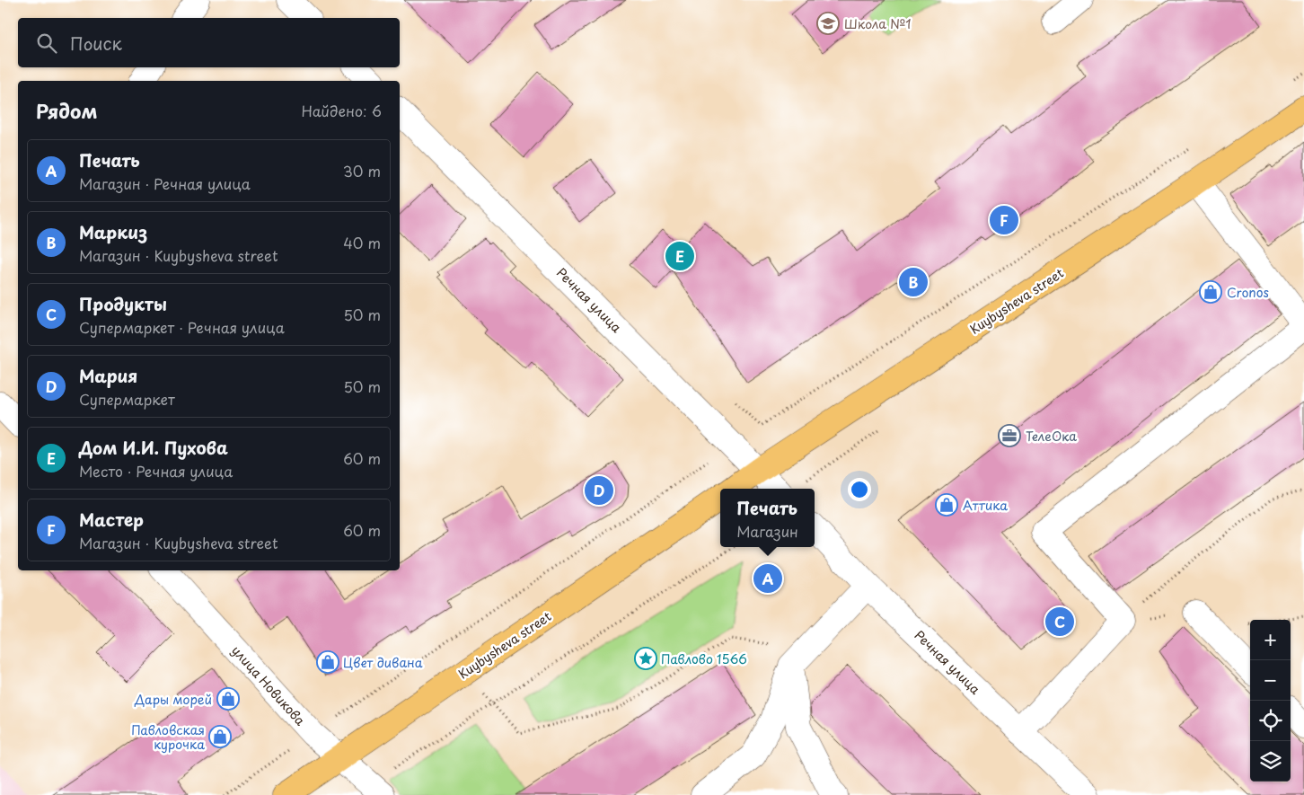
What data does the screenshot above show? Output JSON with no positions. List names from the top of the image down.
{
  "streets": {
    "main road": ["Kuybysheva street"],
    "street": ["Речная улица", "улица Новикова"]
  },
  "crossings": [
    ["Речная улица", "Kuybysheva street"],
    ["Kuybysheva street", "улица Новикова"]
  ],
  "places": {
    "school or university": ["Школа №1"],
    "shop": [
      "Cronos",
      "Аттика",
      "Цвет дивана",
      "Дары морей",
      "Павловская курочка"
    ],
    "office": ["ТелеОка"],
    "place": ["Павлово 1566"]
  },
  "page": {
    "search": "Поиск",
    "heading": ["Рядом", "Найдено: 6"],
    "list": [
      {
        "mark": "A",
        "name": "Печать",
        "note": "Магазин · Речная улица",
        "value": "30 m"
      },
      {
        "mark": "B",
        "name": "Маркиз",
        "note": "Магазин · Kuybysheva street",
        "value": "40 m"
      },
      {
        "mark": "C",
        "name": "Продукты",
        "note": "Супермаркет · Речная улица",
        "value": "50 m"
      },
      {
        "mark": "D",
        "name": "Мария",
        "note": "Супермаркет",
        "value": "50 m"
      },
      {
        "mark": "E",
        "name": "Дом И.И. Пухова",
        "note": "Место · Речная улица",
        "value": "60 m"
      },
      {
        "mark": "F",
        "name": "Мастер",
        "note": "Магазин · Kuybysheva street",
        "value": "60 m"
      }
    ],
    "pins": [
      "F",
      "E",
      "B",
      "D",
      "A",
      "C"
    ],
    "popup": ["Печать", "Магазин"],
    "map_buttons": ["+", "−"]
  }
}
